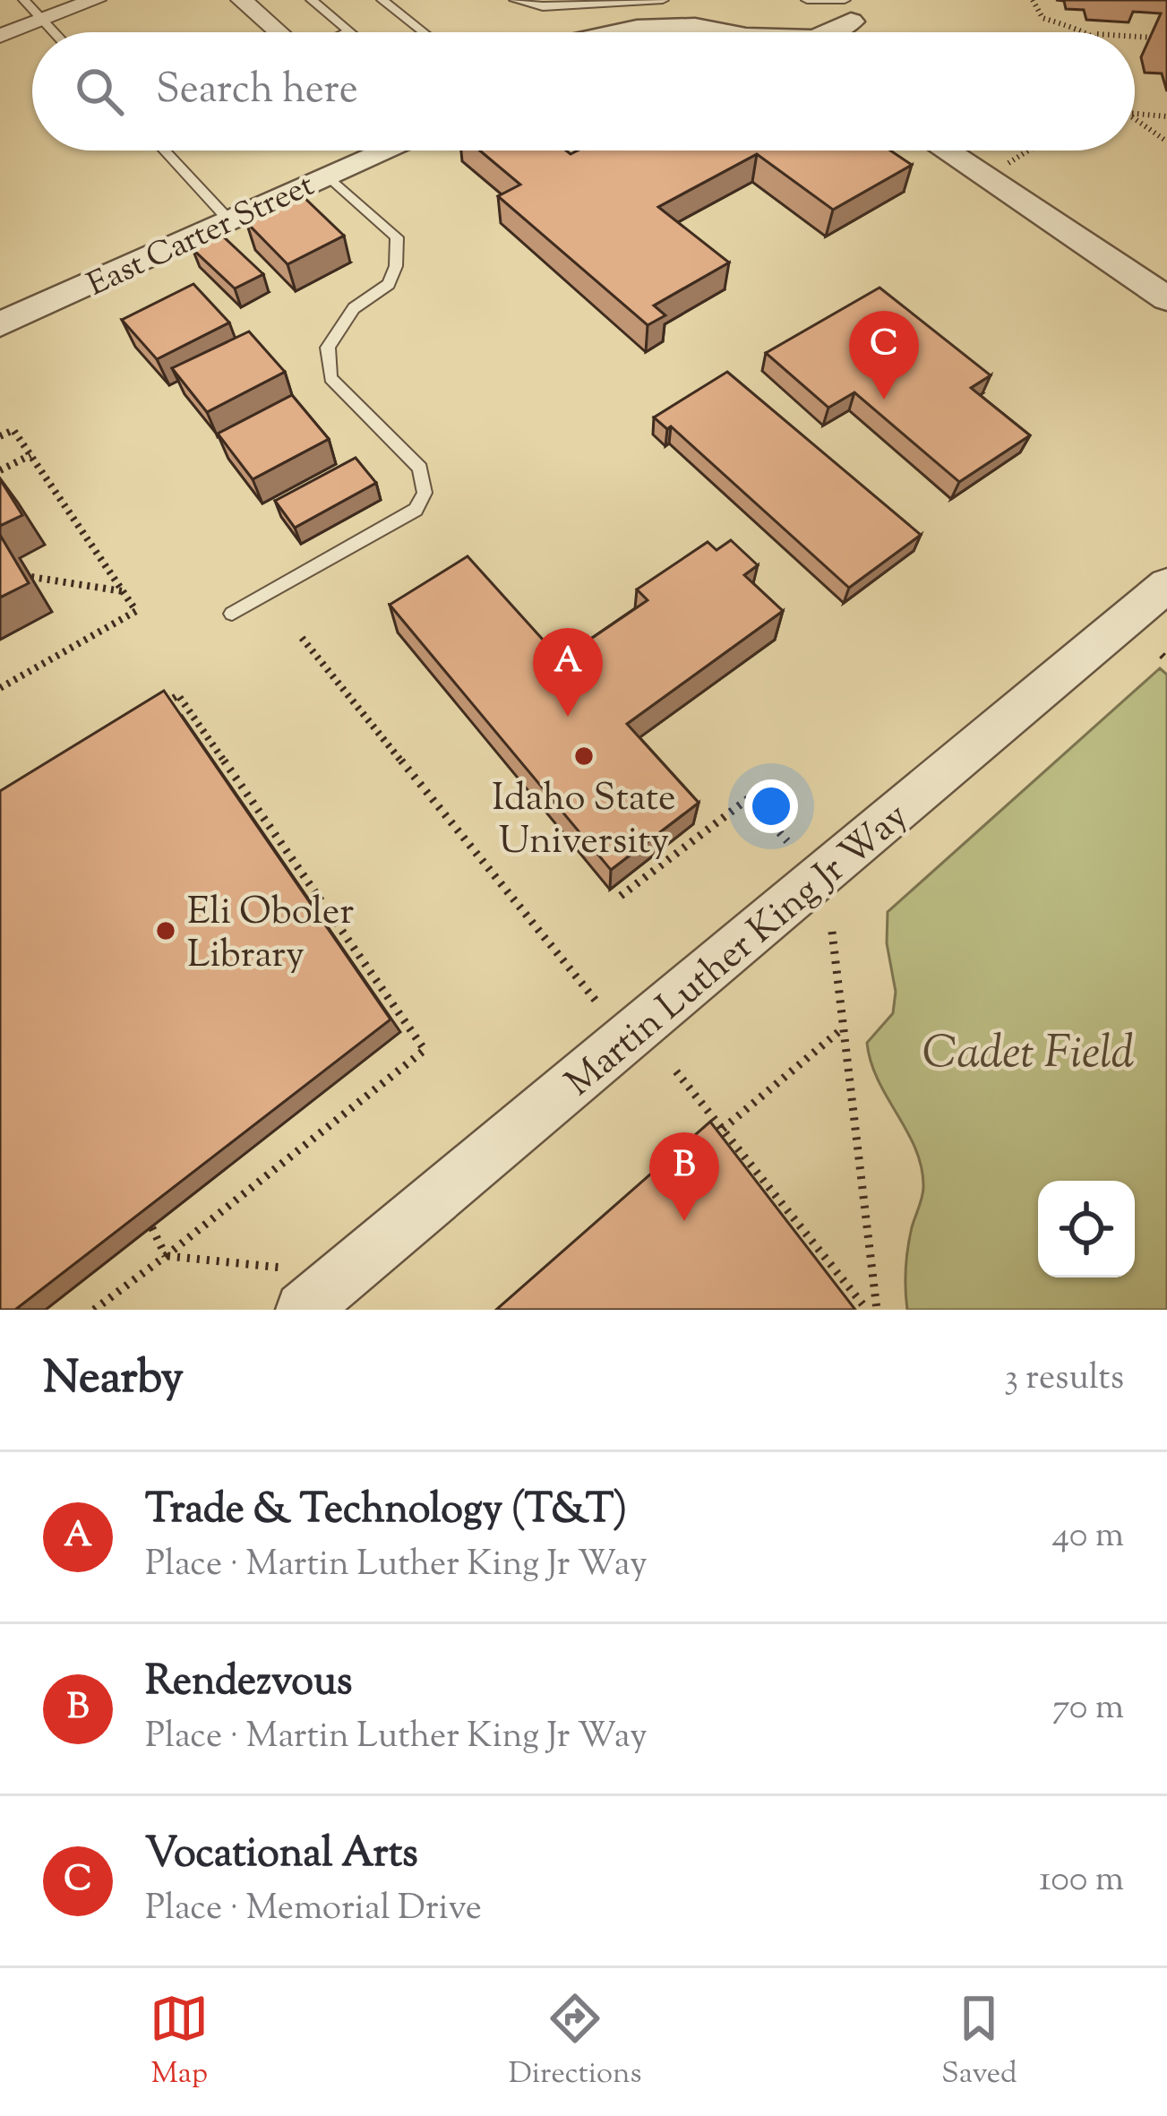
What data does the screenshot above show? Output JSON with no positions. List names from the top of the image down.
{
  "streets": {
    "street": ["East Carter Street", "Martin Luther King Jr Way"]
  },
  "parks": ["Cadet Field"],
  "places": ["Idaho State University", "Eli Oboler Library"],
  "page": {
    "search": "Search here",
    "pins": ["C", "A", "B"],
    "heading": ["Nearby", "3 results"],
    "list": [
      {
        "mark": "A",
        "name": "Trade & Technology (T&T)",
        "note": "Place · Martin Luther King Jr Way",
        "value": "40 m"
      },
      {
        "mark": "B",
        "name": "Rendezvous",
        "note": "Place · Martin Luther King Jr Way",
        "value": "70 m"
      },
      {
        "mark": "C",
        "name": "Vocational Arts",
        "note": "Place · Memorial Drive",
        "value": "100 m"
      }
    ],
    "nav": ["Map", "Directions", "Saved"]
  }
}
